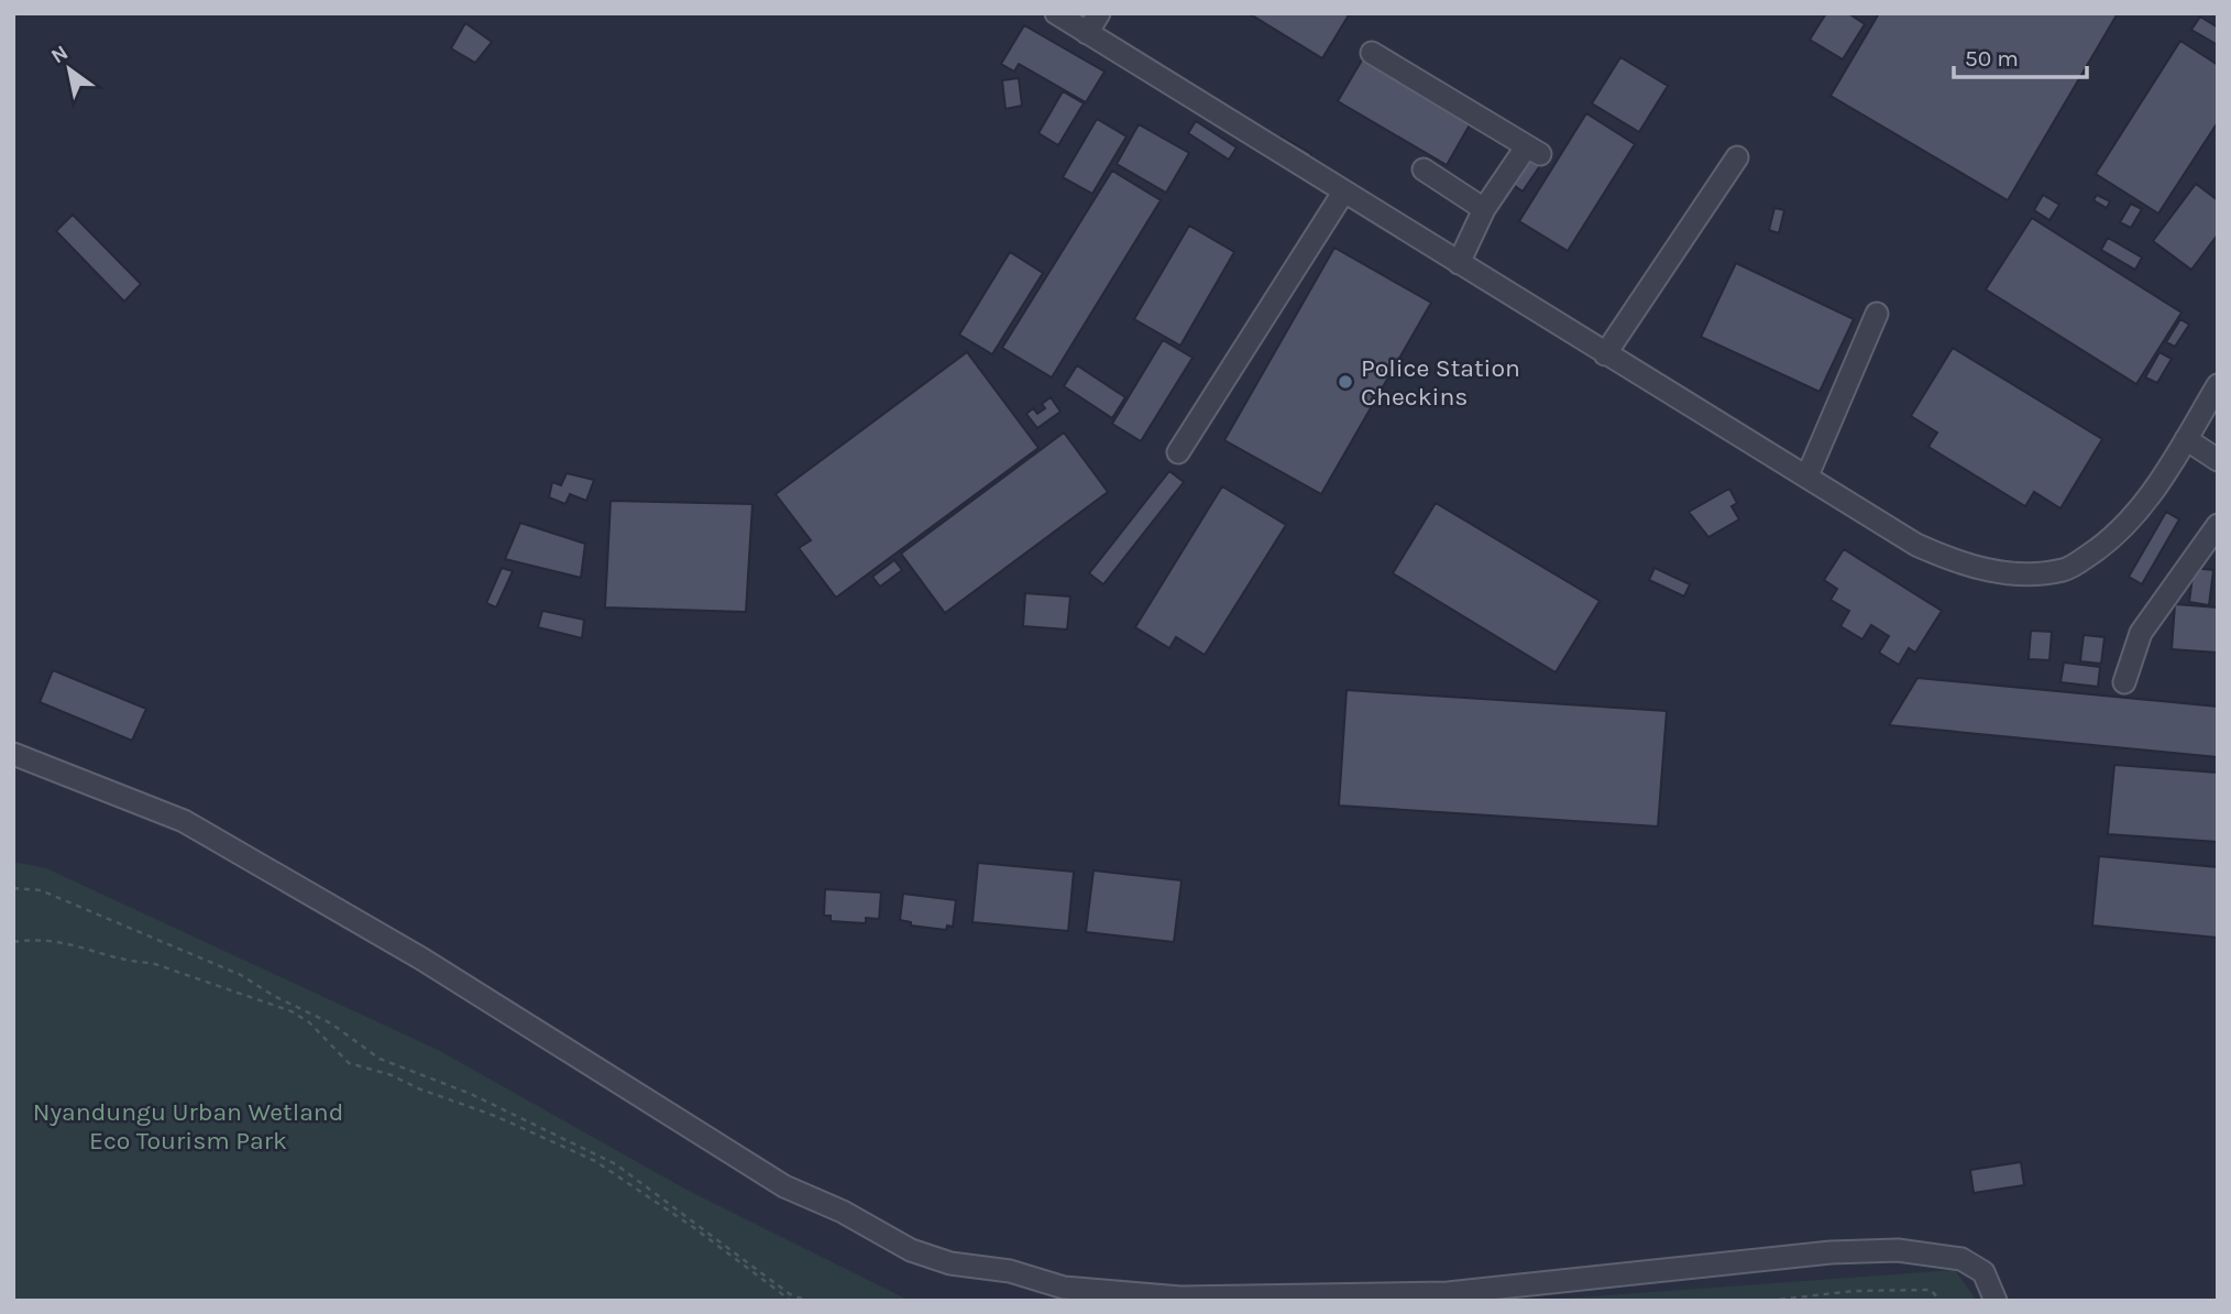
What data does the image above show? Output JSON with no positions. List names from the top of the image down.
{
  "parks": ["Nyandungu Urban Wetland Eco Tourism Park"],
  "places": ["Police Station Checkins"],
  "scale_bar": "50 m",
  "north": "top left"
}
